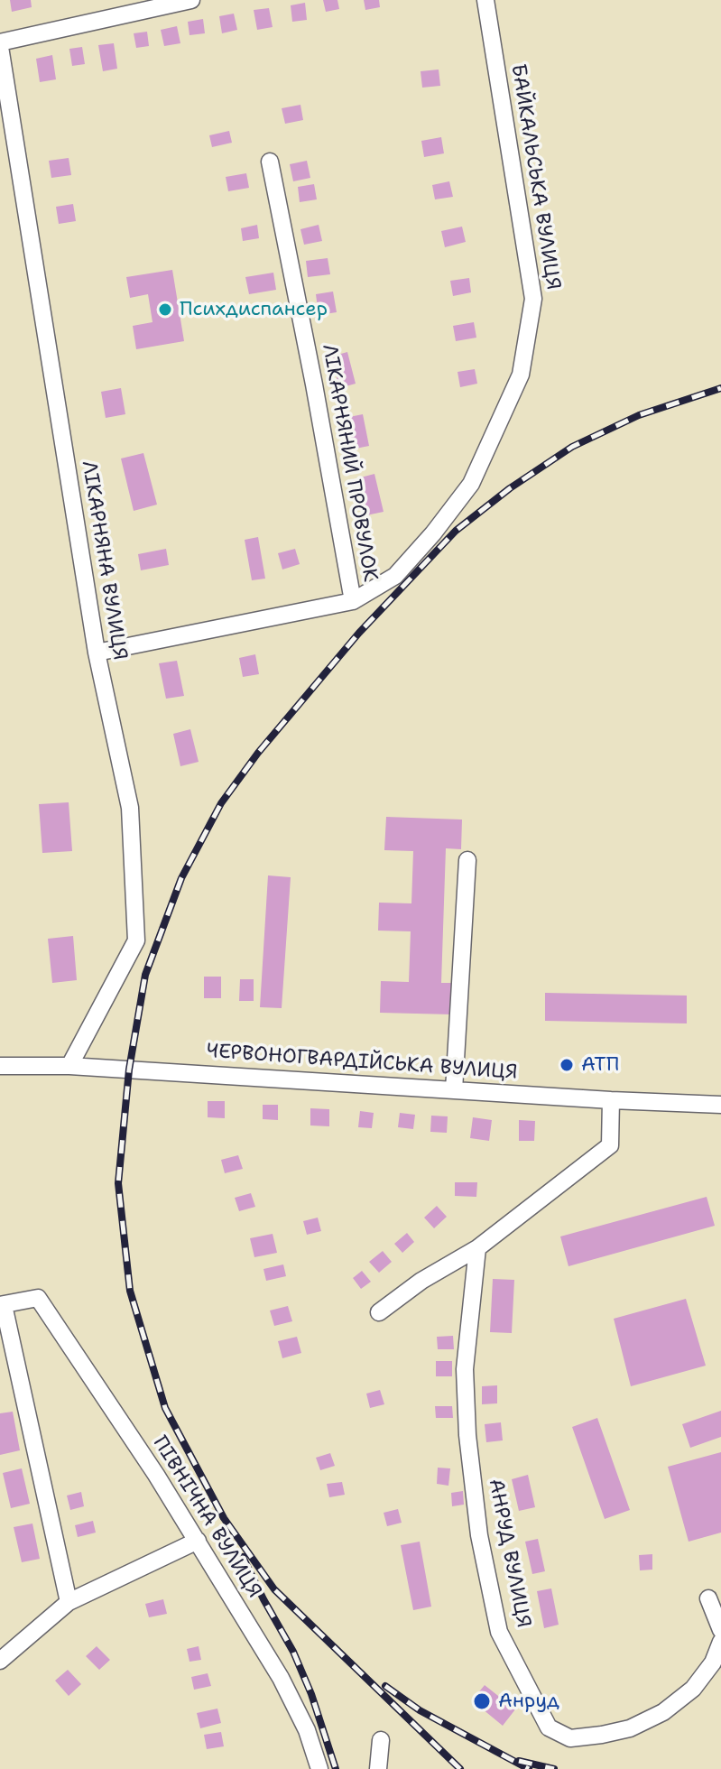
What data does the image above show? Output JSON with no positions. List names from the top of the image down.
{
  "streets": {
    "street": [
      "БАЙКАЛЬСЬКА ВУЛИЦЯ",
      "ЛІКАРНЯНИЙ ПРОВУЛОК",
      "ЛІКАРНЯНА ВУЛИЦЯ",
      "ЧЕРВОНОГВАРДІЙСЬКА ВУЛИЦЯ",
      "ПІВНІЧНА ВУЛИЦЯ",
      "АНРУД ВУЛИЦЯ"
    ]
  },
  "crossings": [
    ["БАЙКАЛЬСЬКА ВУЛИЦЯ", "ЛІКАРНЯНИЙ ПРОВУЛОК"],
    ["ЛІКАРНЯНИЙ ПРОВУЛОК", "ЛІКАРНЯНА ВУЛИЦЯ"],
    ["ЛІКАРНЯНА ВУЛИЦЯ", "ЧЕРВОНОГВАРДІЙСЬКА ВУЛИЦЯ"]
  ],
  "places": ["Психдиспансер", "АТП", "Анруд"]
}
